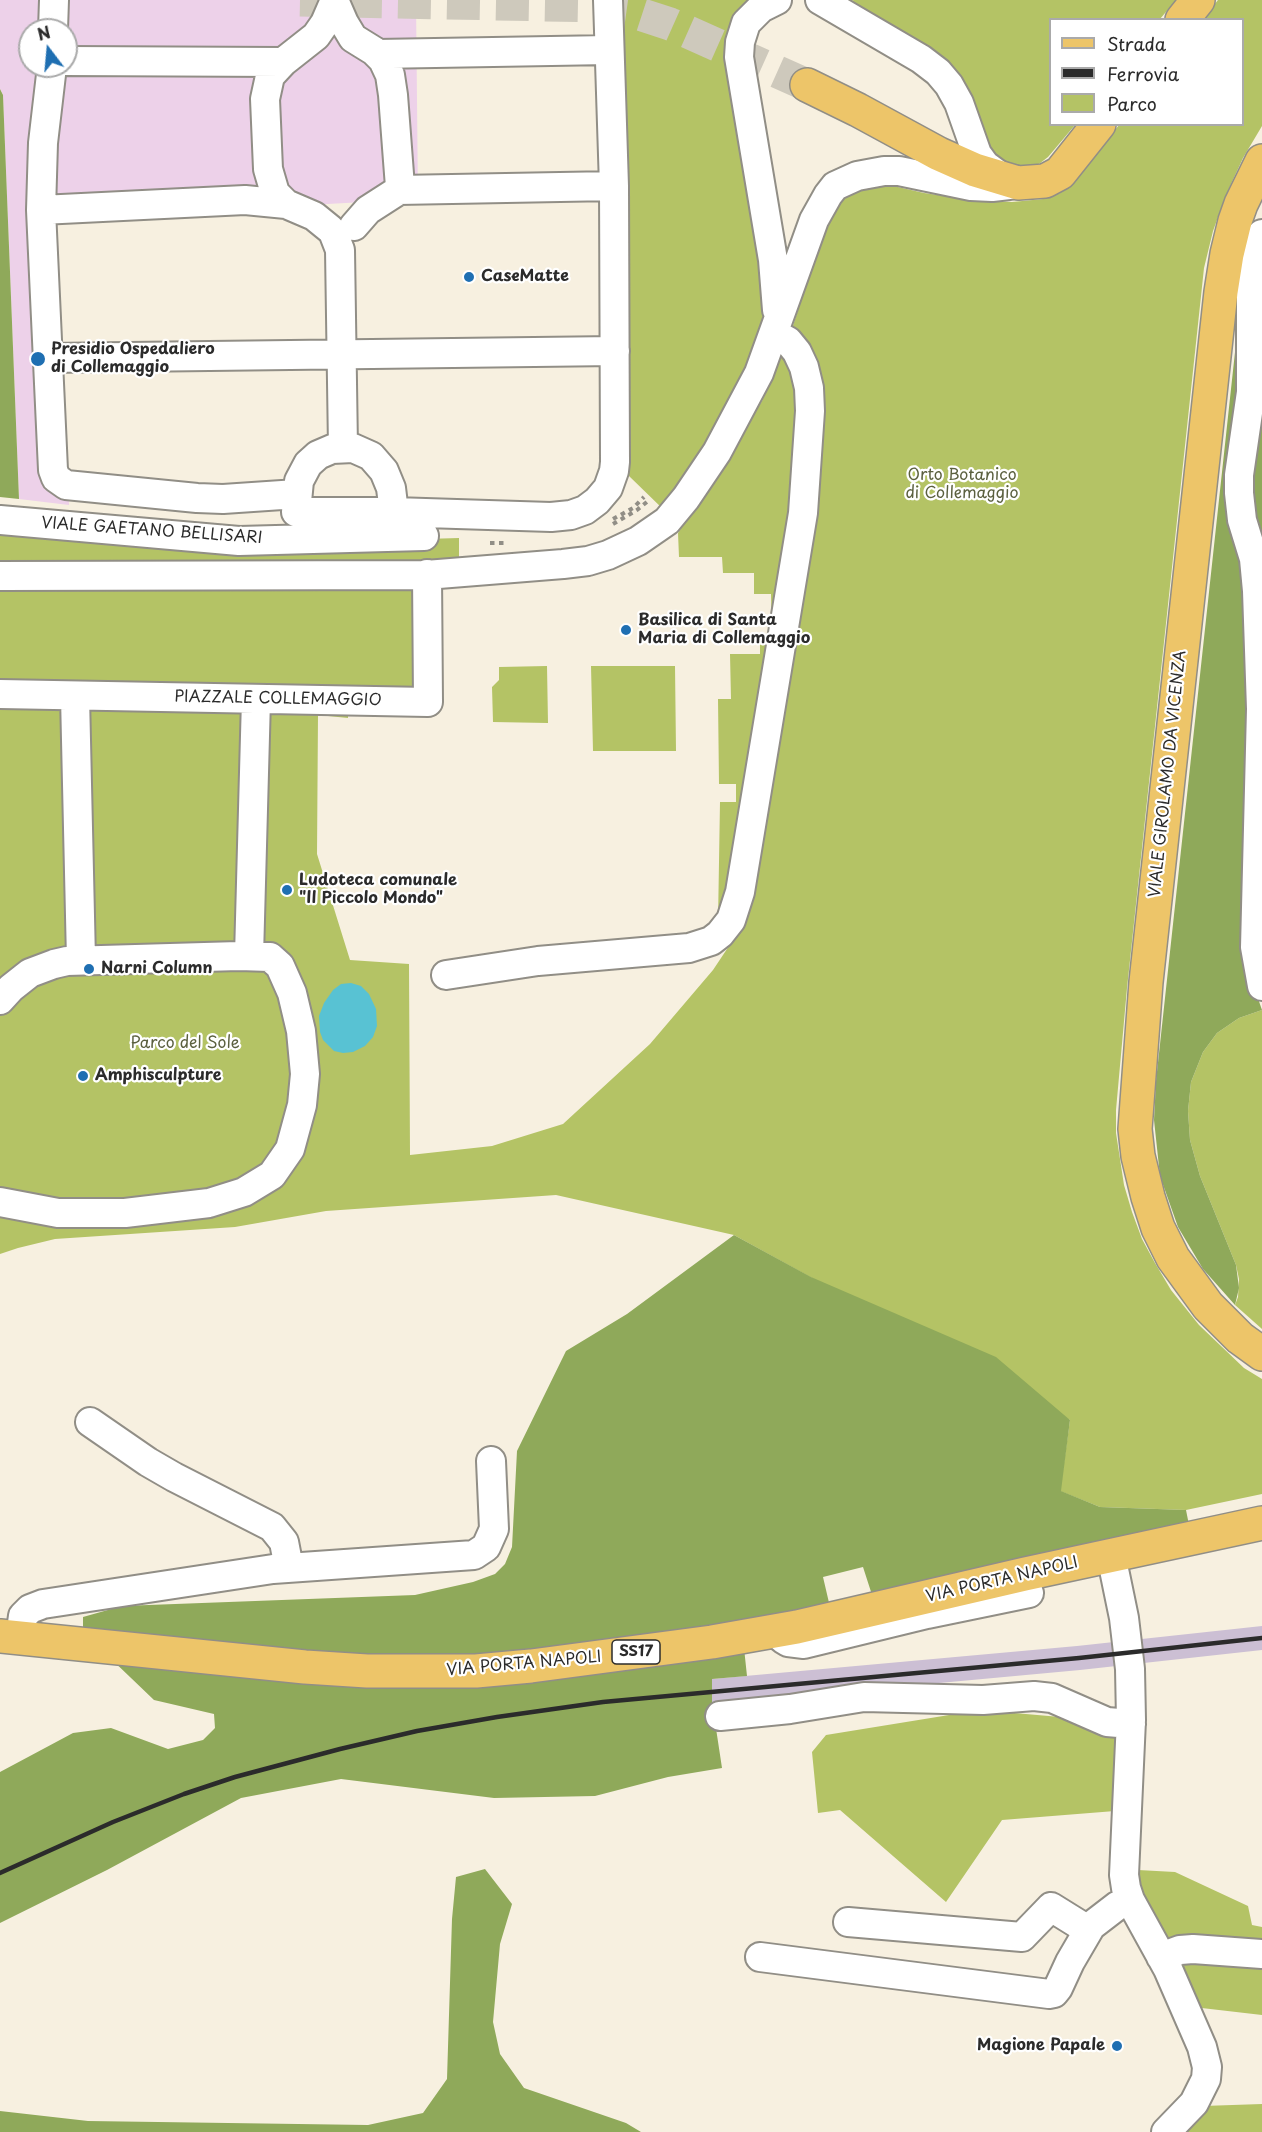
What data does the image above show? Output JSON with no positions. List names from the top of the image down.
{
  "streets": {
    "main road": ["VIALE GIROLAMO DA VICENZA", "VIA PORTA NAPOLI", "SS17"],
    "street": ["VIALE GAETANO BELLISARI", "PIAZZALE COLLEMAGGIO"]
  },
  "parks": ["Orto Botanico di Collemaggio", "Parco del Sole"],
  "places": [
    "CaseMatte",
    "Presidio Ospedaliero di Collemaggio",
    "Basilica di Santa Maria di Collemaggio",
    "Ludoteca comunale \"Il Piccolo Mondo\"",
    "Narni Column",
    "Amphisculpture",
    "Magione Papale"
  ],
  "legend": ["Strada", "Ferrovia", "Parco"],
  "north": "top"
}
